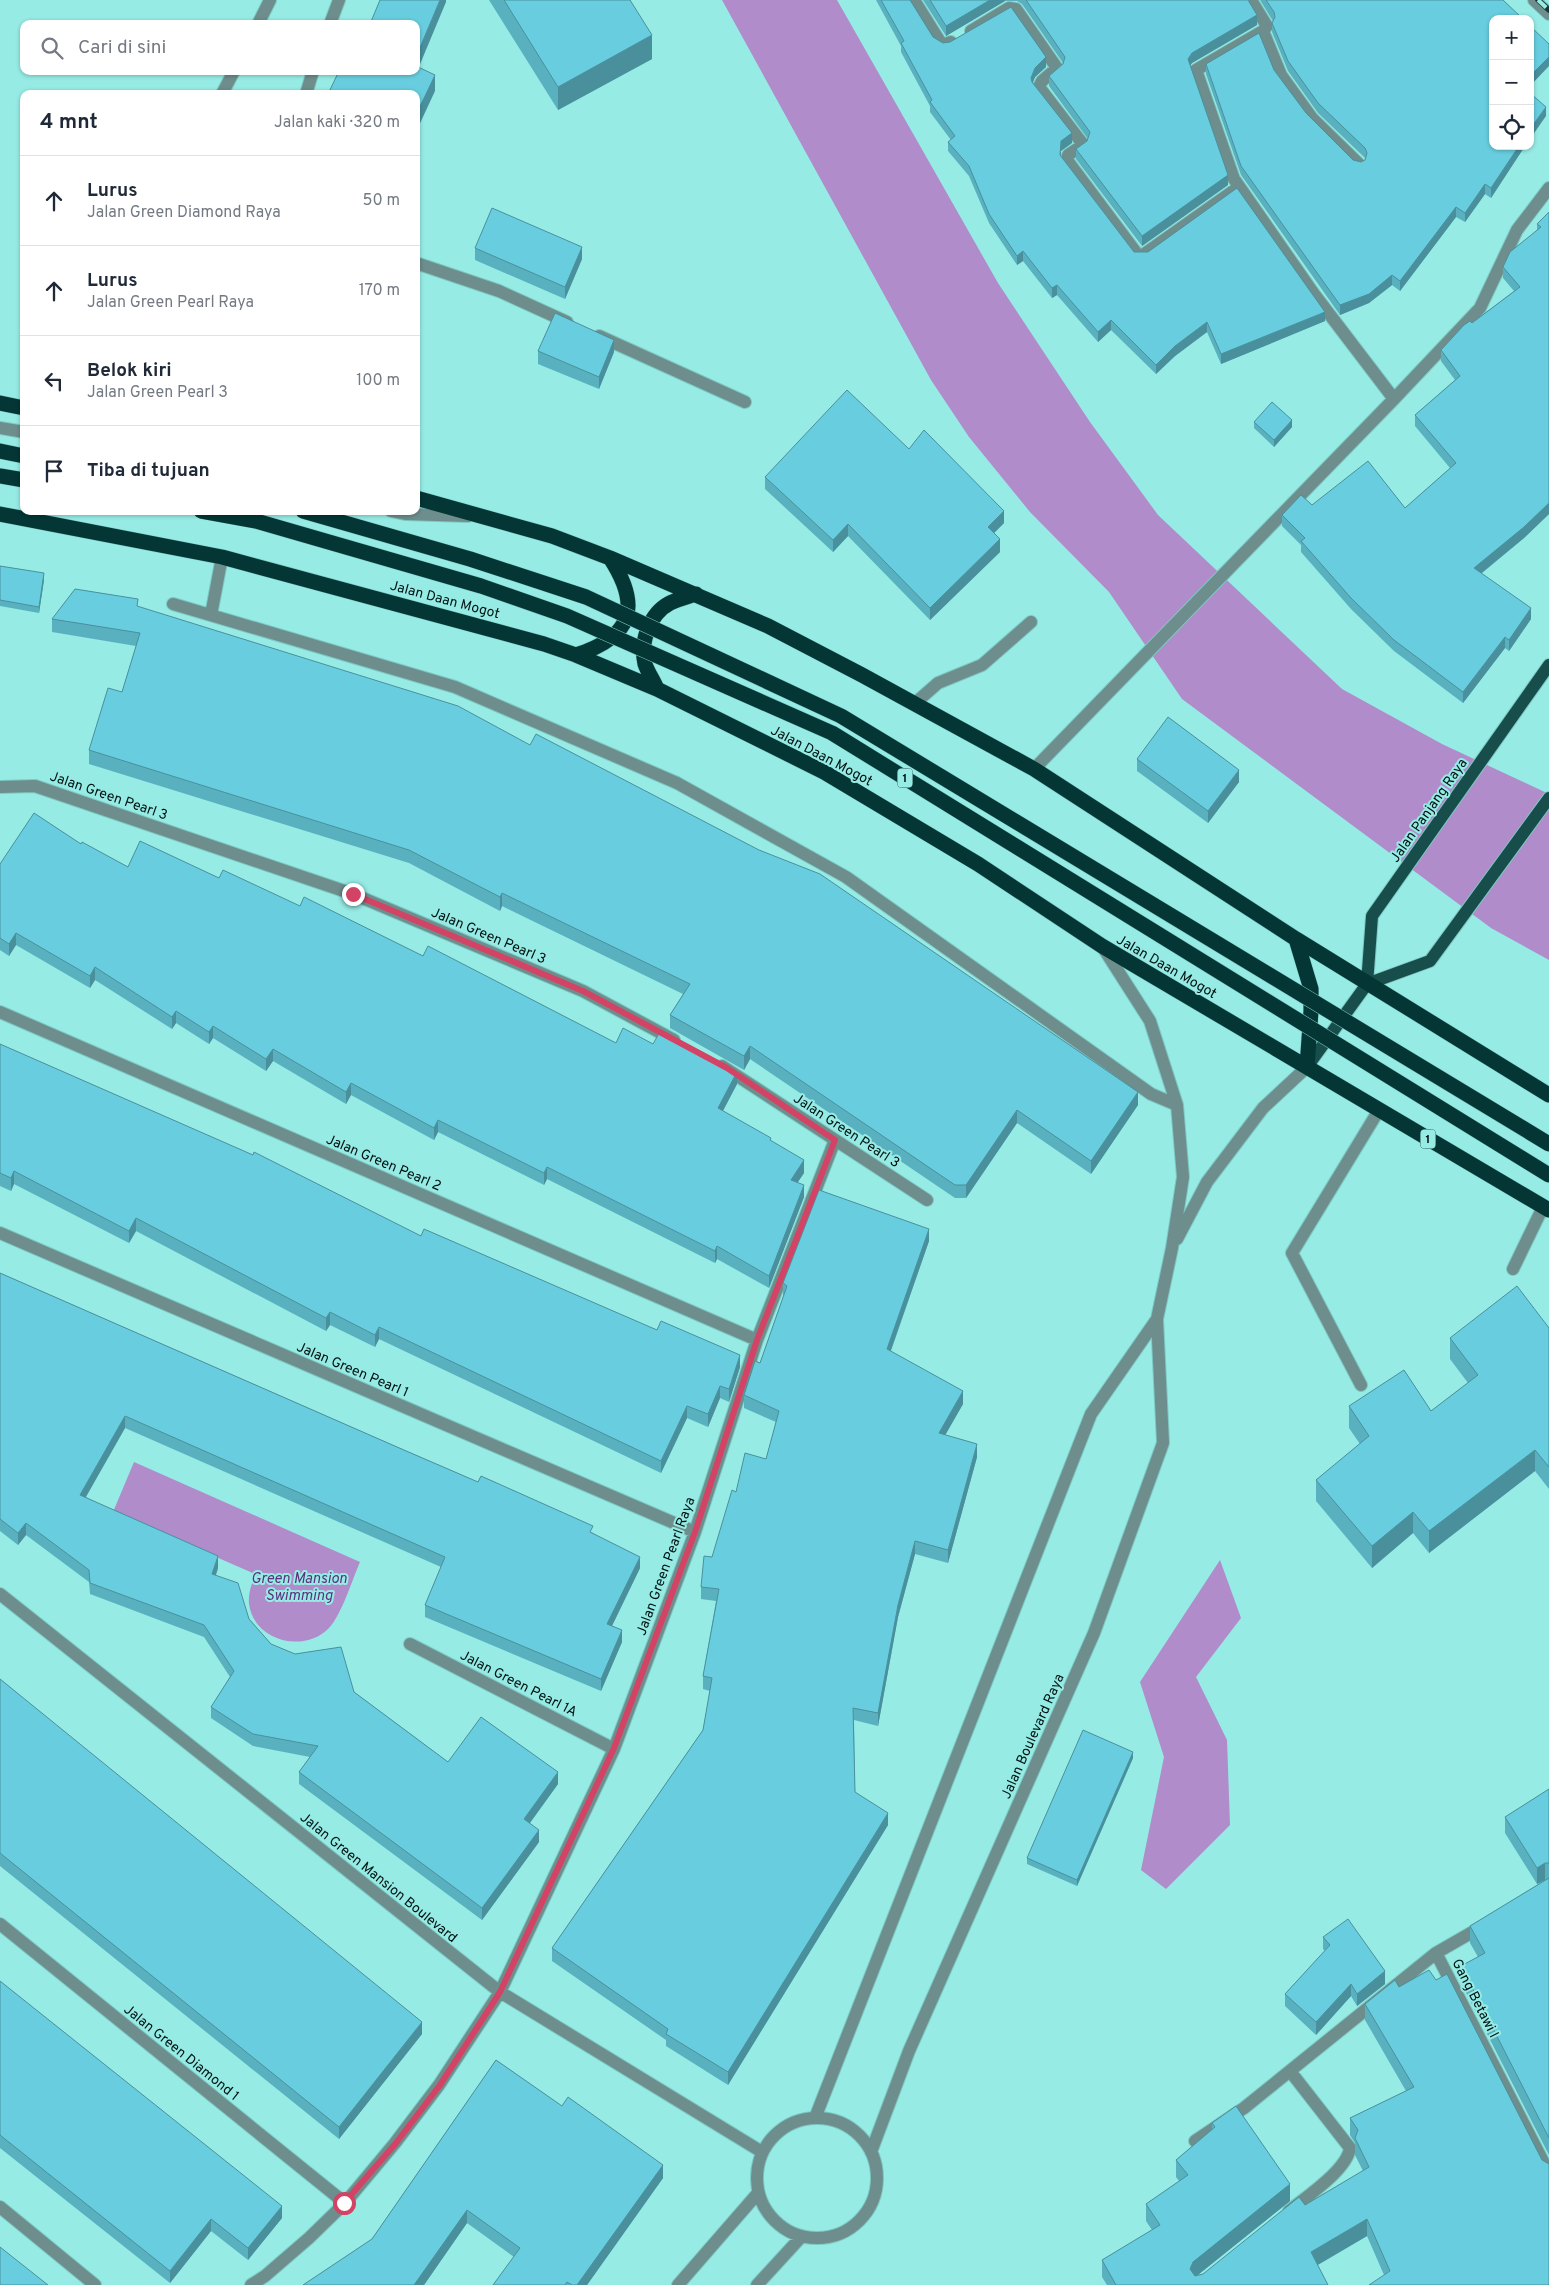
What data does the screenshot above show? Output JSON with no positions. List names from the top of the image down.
{
  "streets": {
    "highway": ["Jalan Daan Mogot", "1"],
    "main road": ["Jalan Panjang Raya"],
    "street": [
      "Jalan Green Pearl 3",
      "Jalan Green Pearl 2",
      "Jalan Green Pearl 1",
      "Jalan Green Pearl Raya",
      "Jalan Green Pearl 1A",
      "Jalan Boulevard Raya",
      "Jalan Green Mansion Boulevard",
      "Gang Betawi I",
      "Jalan Green Diamond 1"
    ]
  },
  "crossings": [
    ["Jalan Daan Mogot", "Jalan Boulevard Raya"],
    ["Jalan Green Pearl 3", "Jalan Green Pearl Raya"],
    ["Jalan Green Pearl 2", "Jalan Green Pearl Raya"],
    ["Jalan Green Pearl 1", "Jalan Green Pearl Raya"],
    ["Jalan Green Pearl Raya", "Jalan Green Pearl 1A"],
    ["Jalan Green Pearl Raya", "Jalan Green Mansion Boulevard"],
    ["Jalan Green Pearl Raya", "Jalan Green Diamond 1"],
    ["Jalan Boulevard Raya", "Jalan Green Mansion Boulevard"]
  ],
  "water": ["Green Mansion Swimming"],
  "page": {
    "map_buttons": ["+", "−"],
    "search": "Cari di sini",
    "heading": ["4 mnt", "Jalan kaki · 320 m"],
    "list": [
      ["Lurus", "Jalan Green Diamond Raya", "50 m"],
      ["Lurus", "Jalan Green Pearl Raya", "170 m"],
      ["Belok kiri", "Jalan Green Pearl 3", "100 m"],
      "Tiba di tujuan"
    ]
  }
}
